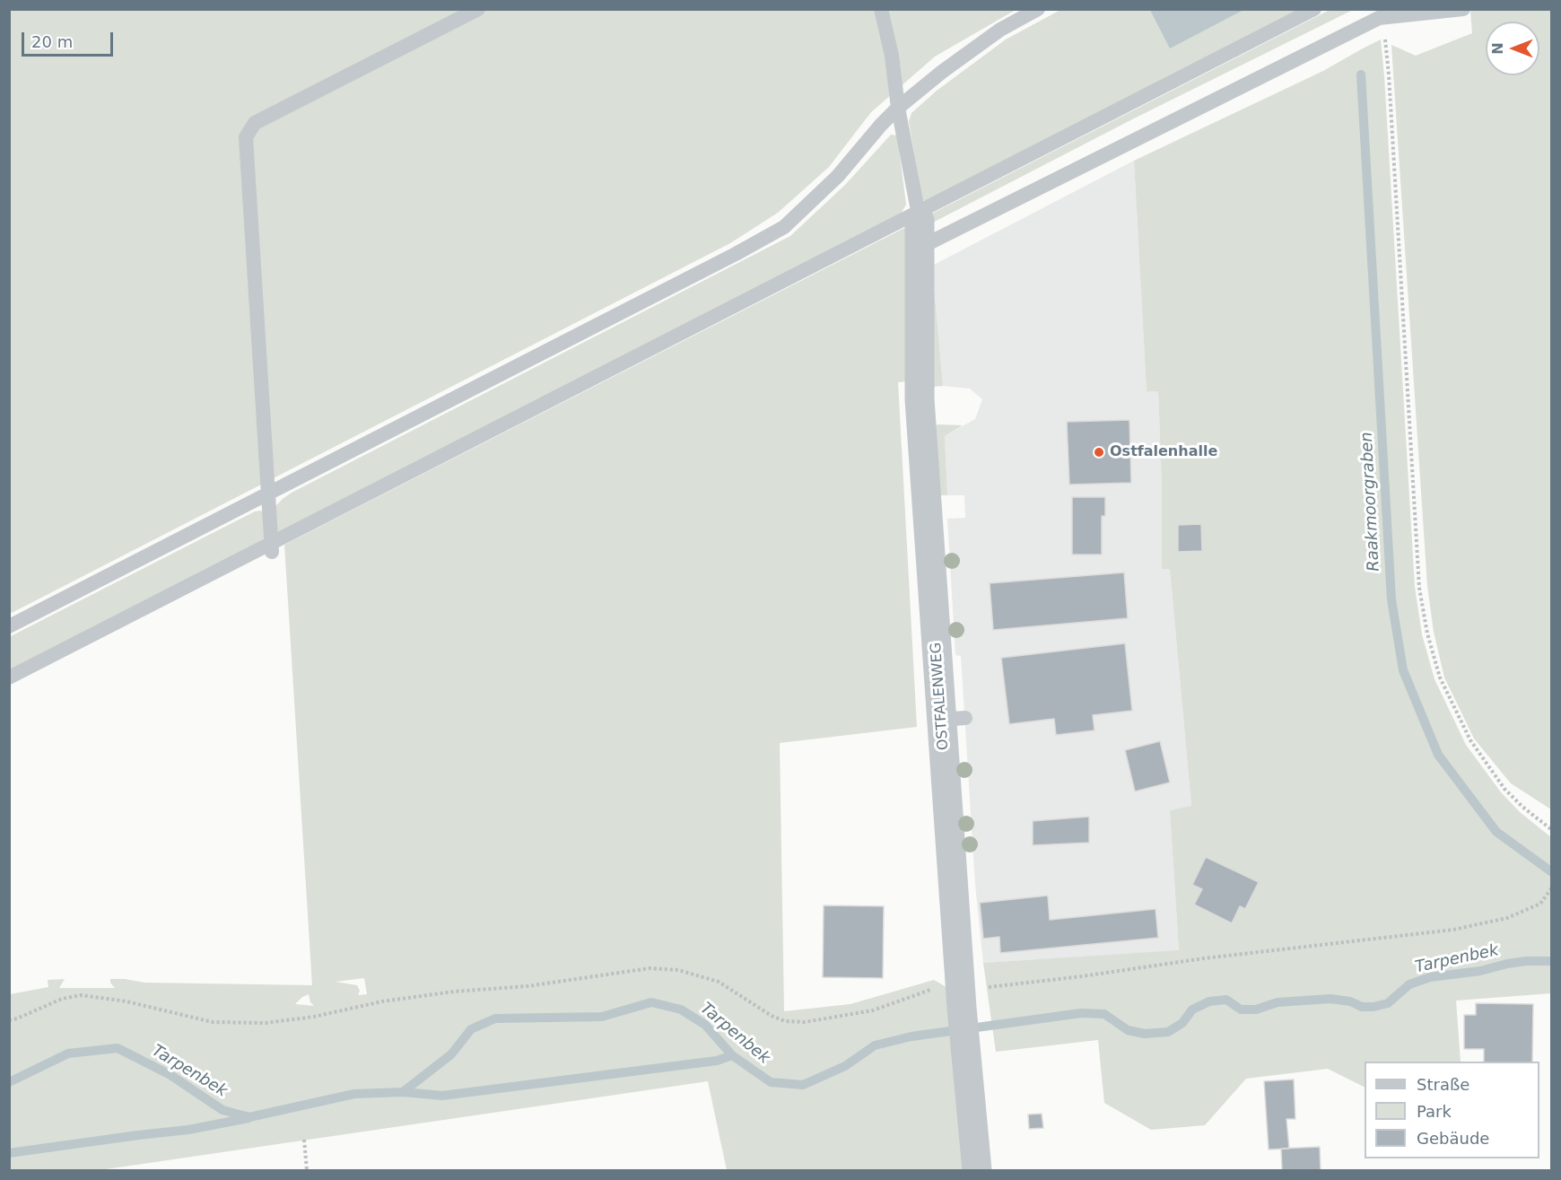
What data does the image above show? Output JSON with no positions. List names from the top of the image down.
{
  "streets": {
    "street": ["OSTFALENWEG"]
  },
  "water": ["Raakmoorgraben", "Tarpenbek"],
  "places": ["Ostfalenhalle"],
  "legend": ["Straße", "Park", "Gebäude"],
  "scale_bar": "20 m",
  "north": "left"
}
